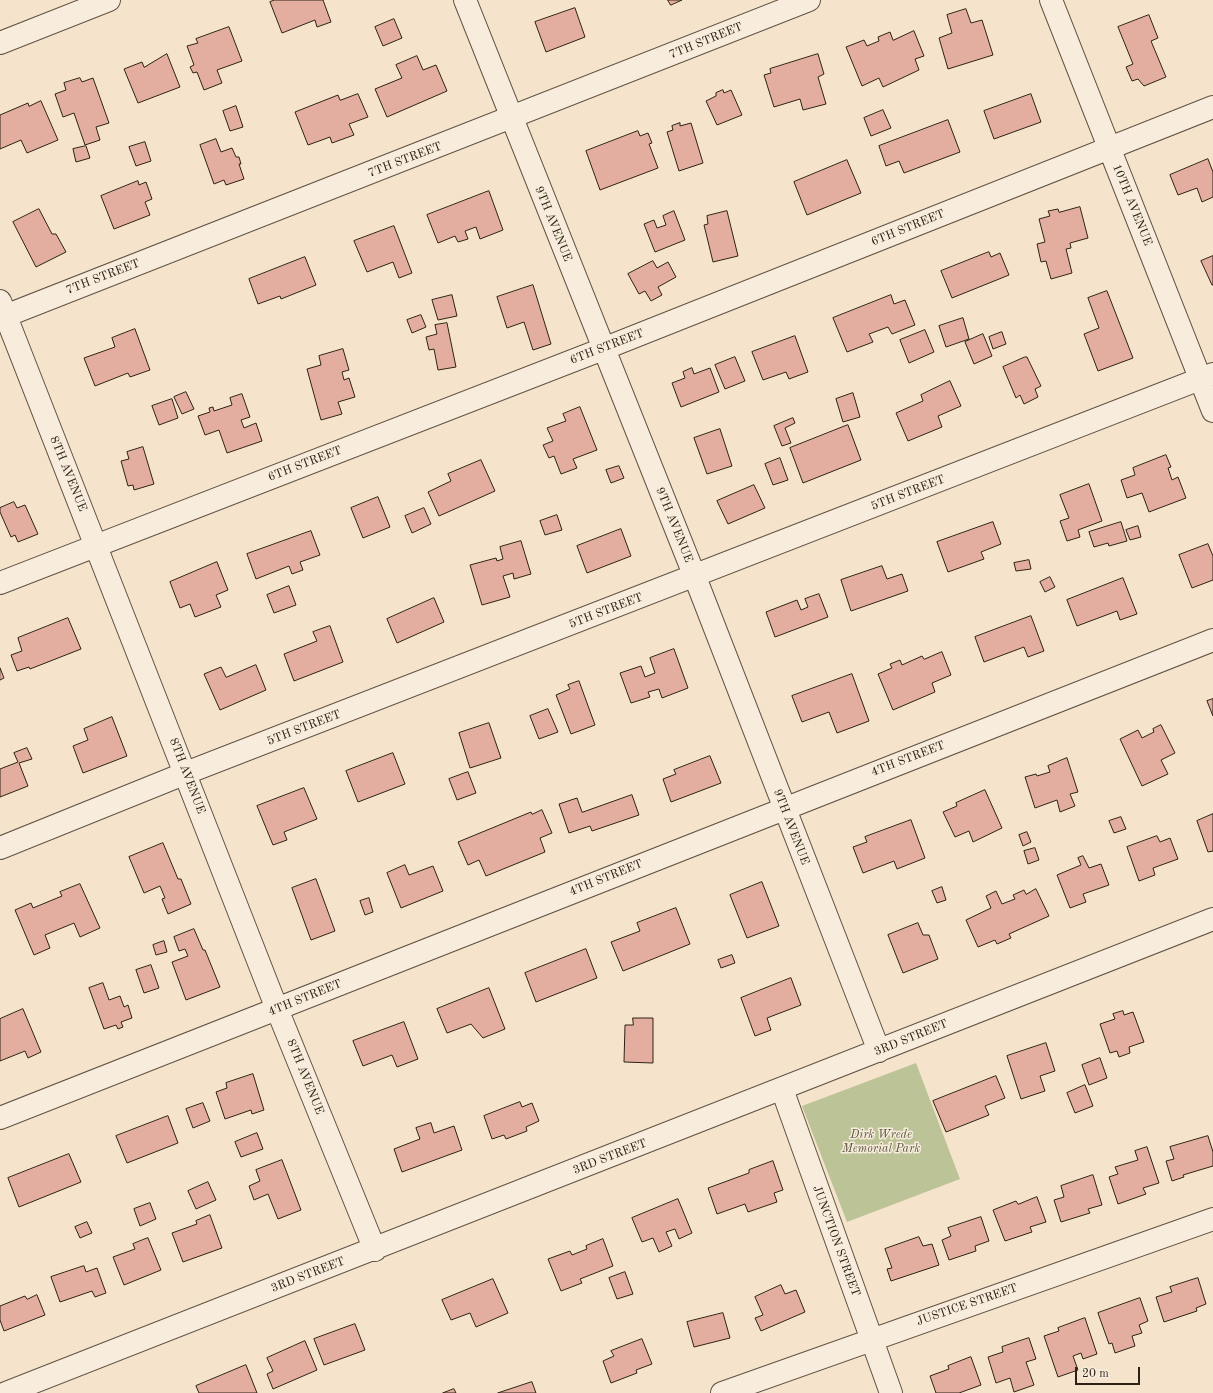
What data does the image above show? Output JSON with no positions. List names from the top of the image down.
{
  "streets": {
    "street": [
      "7TH STREET",
      "10TH AVENUE",
      "9TH AVENUE",
      "6TH STREET",
      "8TH AVENUE",
      "5TH STREET",
      "4TH STREET",
      "3RD STREET",
      "JUNCTION STREET",
      "JUSTICE STREET"
    ]
  },
  "crossings": [
    ["7TH STREET", "9TH AVENUE"],
    ["7TH STREET", "8TH AVENUE"],
    ["10TH AVENUE", "6TH STREET"],
    ["10TH AVENUE", "5TH STREET"],
    ["9TH AVENUE", "6TH STREET"],
    ["9TH AVENUE", "5TH STREET"],
    ["9TH AVENUE", "4TH STREET"],
    ["9TH AVENUE", "3RD STREET"],
    ["6TH STREET", "8TH AVENUE"],
    ["8TH AVENUE", "5TH STREET"],
    ["8TH AVENUE", "4TH STREET"],
    ["8TH AVENUE", "3RD STREET"],
    ["3RD STREET", "JUNCTION STREET"],
    ["JUNCTION STREET", "JUSTICE STREET"]
  ],
  "parks": ["Dirk Wrede Memorial Park"],
  "scale_bar": "20 m"
}
